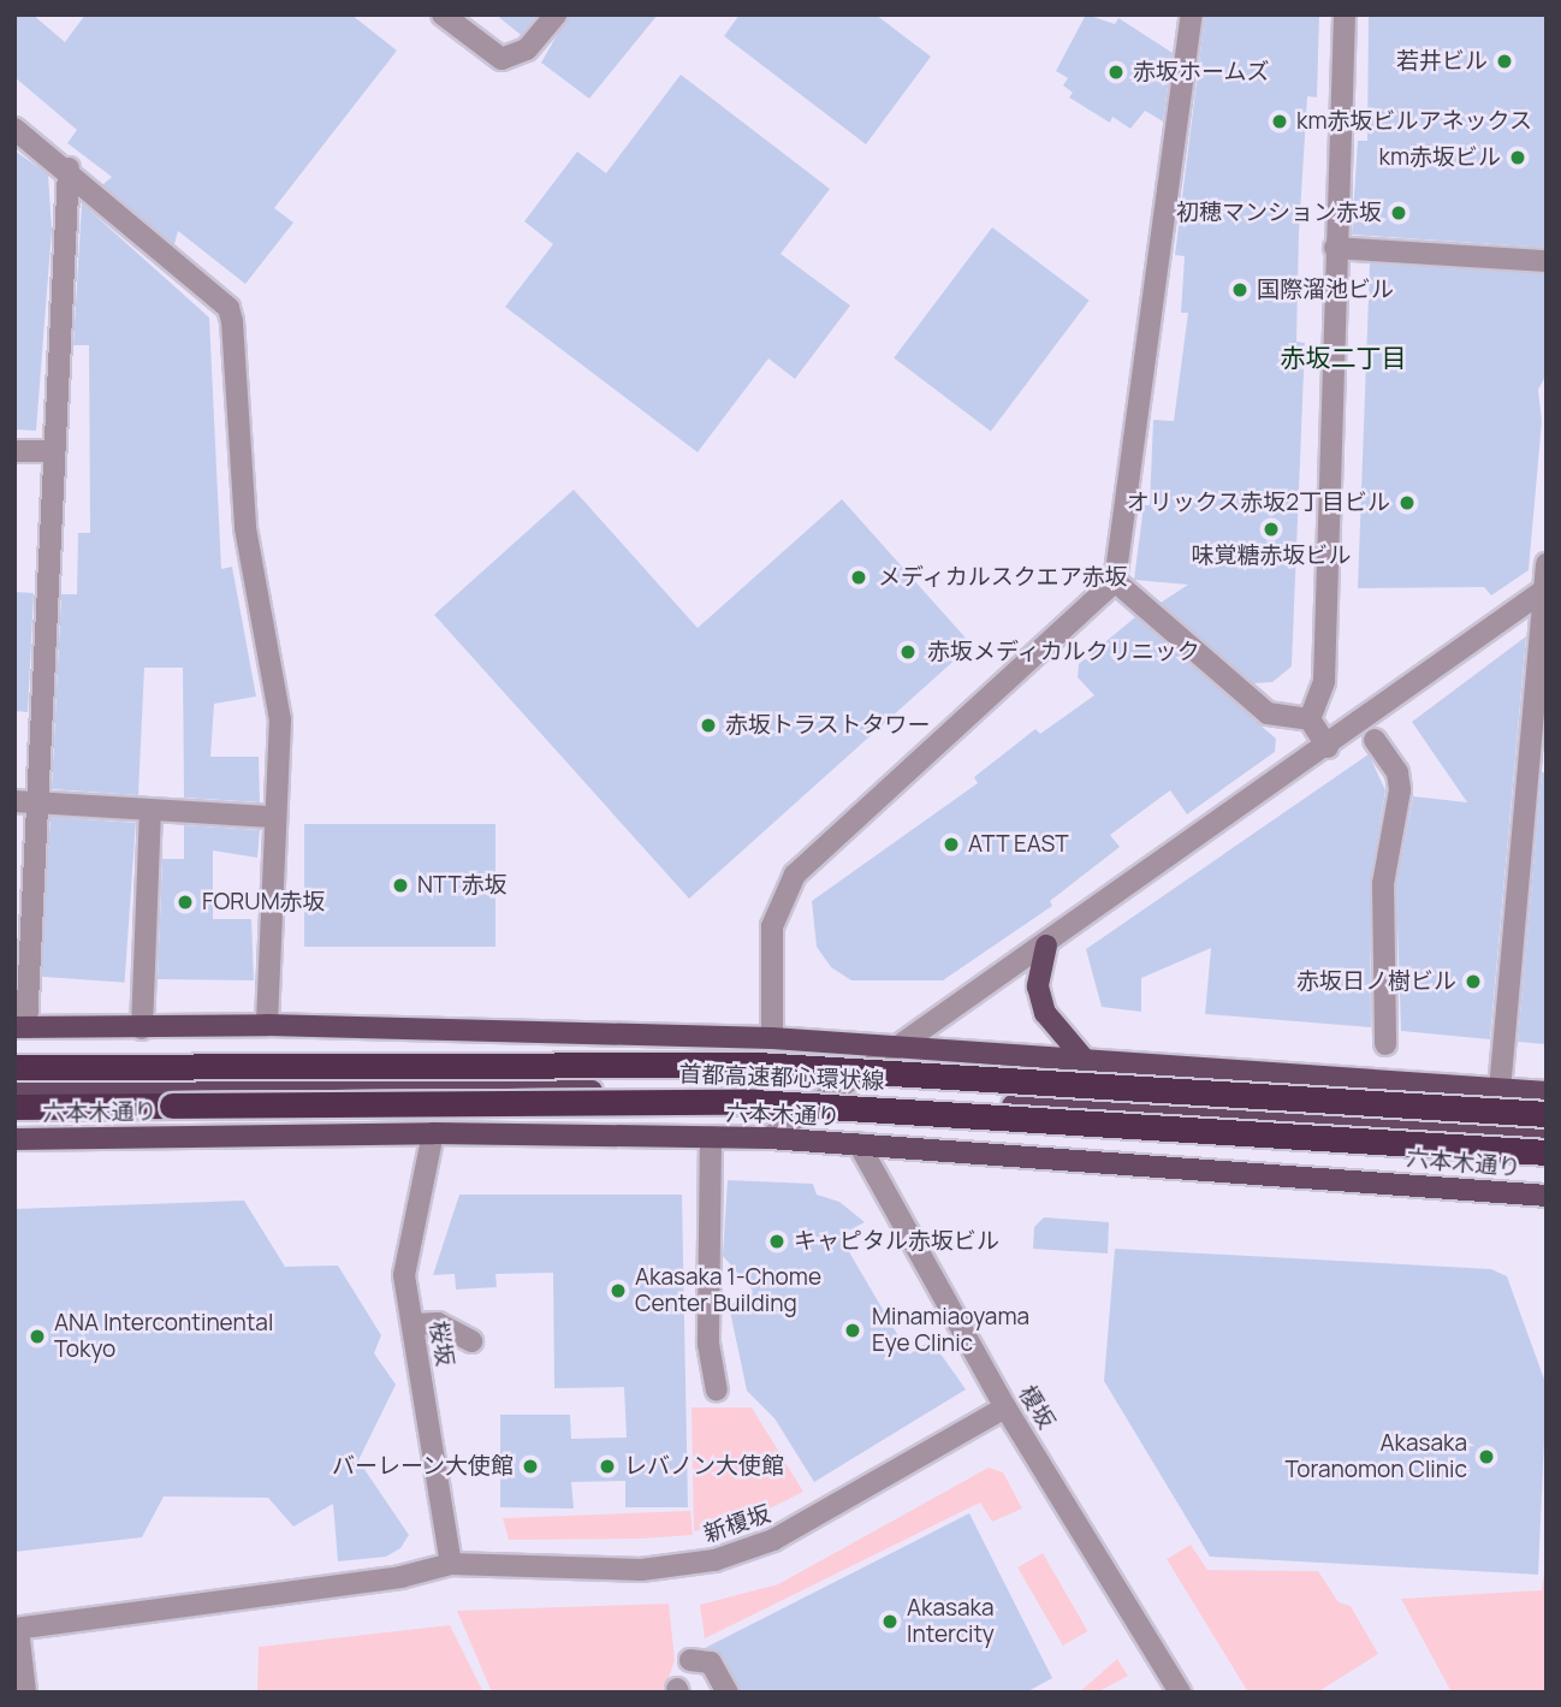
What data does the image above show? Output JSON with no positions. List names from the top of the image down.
{
  "streets": {
    "highway": ["首都高速都心環状線"],
    "main road": ["六本木通り"],
    "street": ["桜坂", "榎坂", "新榎坂"]
  },
  "crossings": [
    ["六本木通り", "桜坂"],
    ["六本木通り", "榎坂"],
    ["桜坂", "新榎坂"],
    ["榎坂", "新榎坂"]
  ],
  "districts": ["赤坂二丁目"],
  "places": [
    "若井ビル",
    "赤坂ホームズ",
    "km赤坂ビルアネックス",
    "km赤坂ビル",
    "初穂マンション赤坂",
    "国際溜池ビル",
    "オリックス赤坂2丁目ビル",
    "味覚糖赤坂ビル",
    "メディカルスクエア赤坂",
    "赤坂メディカルクリニック",
    "赤坂トラストタワー",
    "ATT EAST",
    "NTT赤坂",
    "FORUM赤坂",
    "赤坂日ノ樹ビル",
    "キャピタル赤坂ビル",
    "Akasaka 1-Chome Center Building",
    "Minamiaoyama Eye Clinic",
    "ANA Intercontinental Tokyo",
    "Akasaka Toranomon Clinic",
    "バーレーン大使館",
    "レバノン大使館",
    "Akasaka Intercity"
  ]
}
